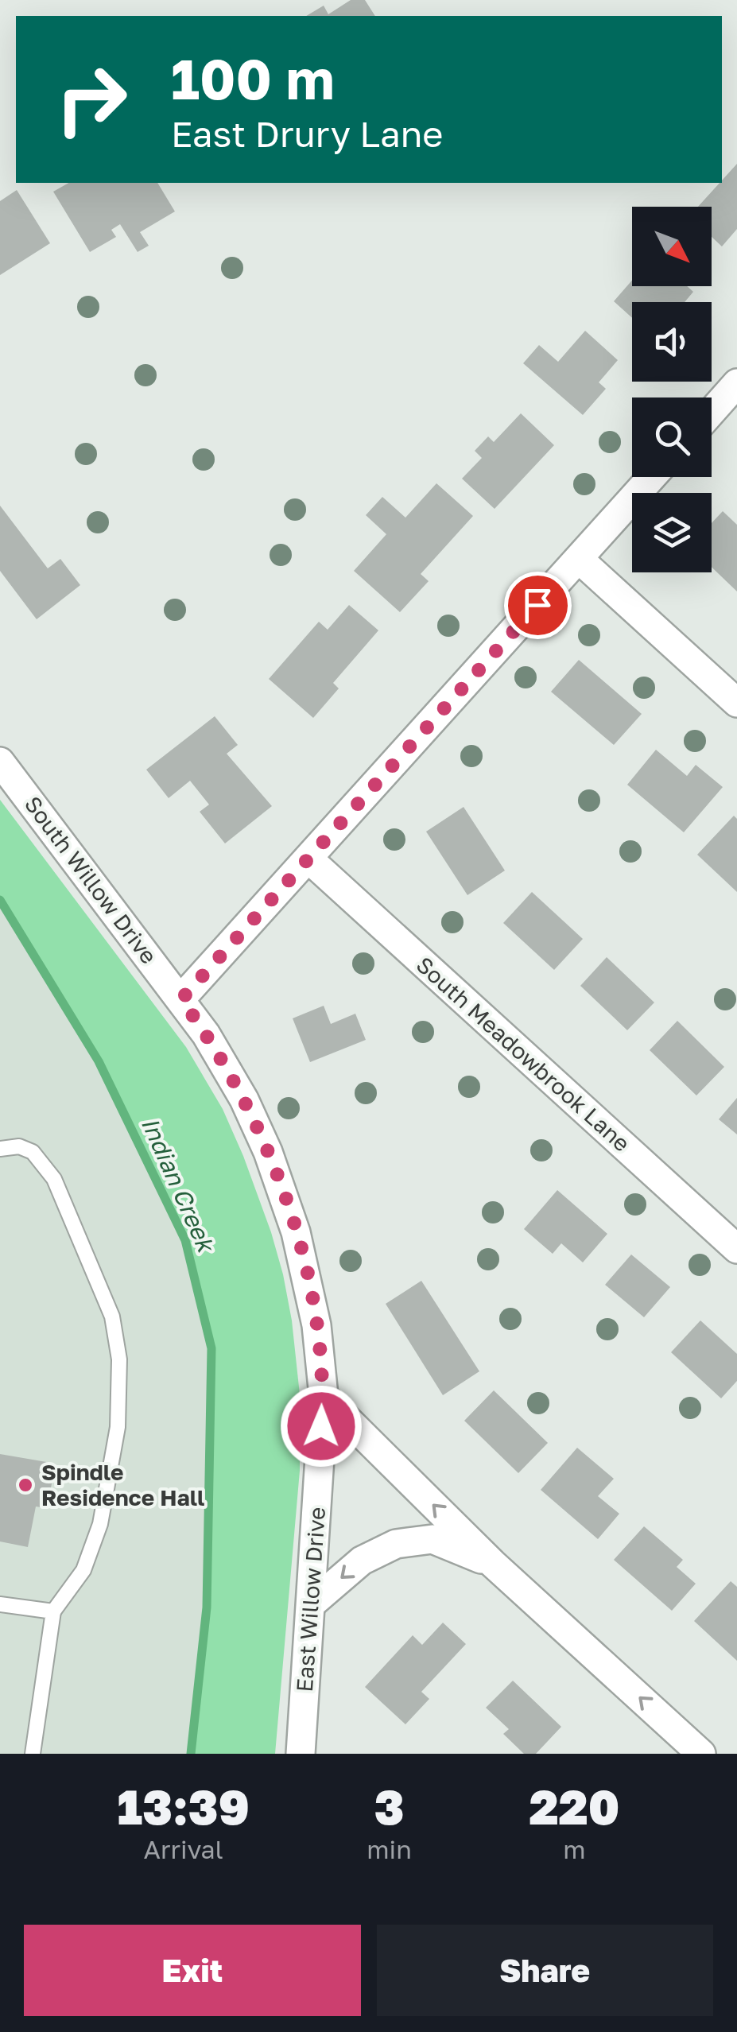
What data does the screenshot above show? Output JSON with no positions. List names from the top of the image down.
{
  "streets": {
    "street": ["South Willow Drive", "South Meadowbrook Lane", "East Willow Drive"]
  },
  "crossings": [
    ["South Willow Drive", "East Willow Drive"]
  ],
  "water": ["Indian Creek"],
  "places": ["Spindle Residence Hall"],
  "north": "bottom right",
  "page": {
    "turn": ["100 m", "East Drury Lane"],
    "eta": [
      "13:39",
      "Arrival",
      "3",
      "min",
      "220",
      "m"
    ],
    "buttons": ["Exit", "Share"]
  }
}
